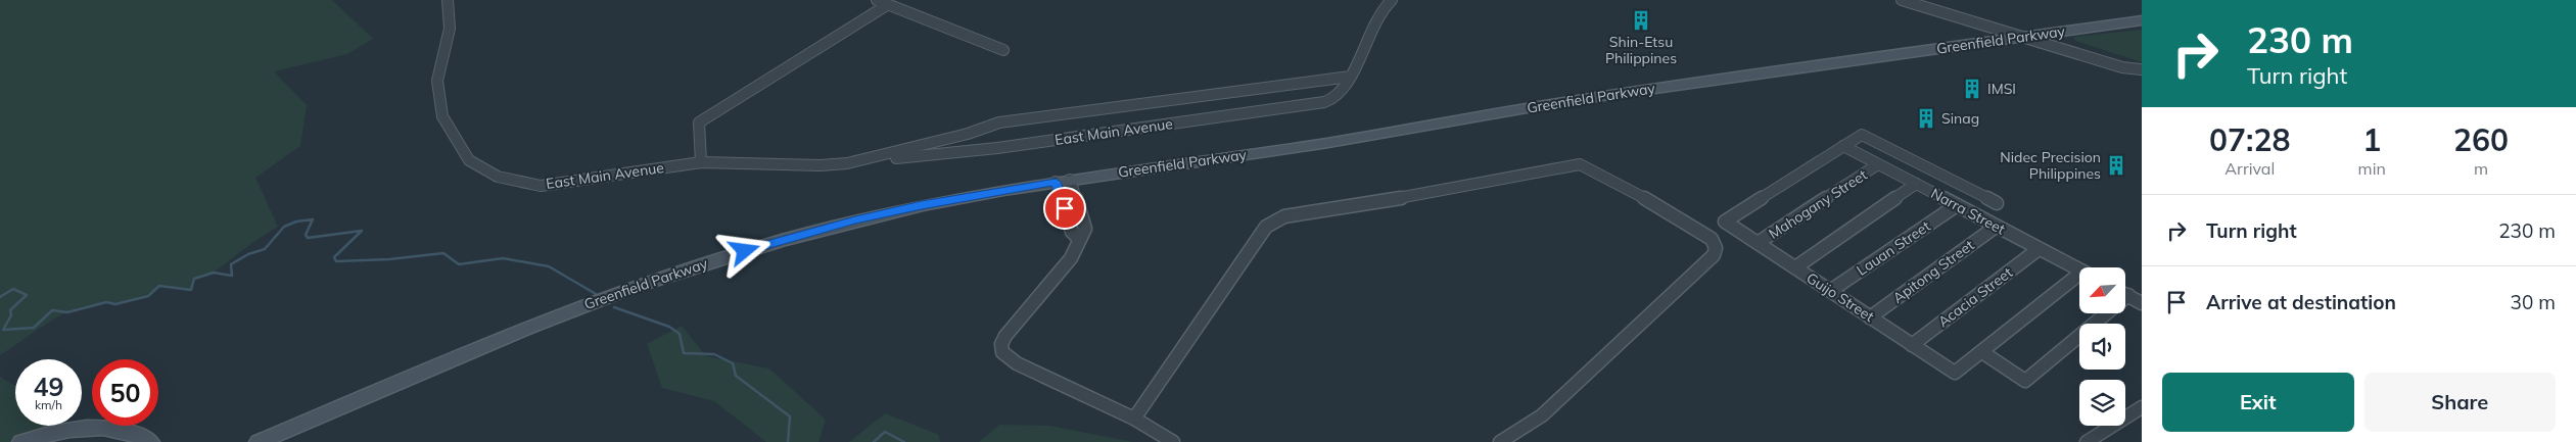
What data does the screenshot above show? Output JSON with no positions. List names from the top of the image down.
{
  "streets": {
    "main road": ["Greenfield Parkway"],
    "street": [
      "East Main Avenue",
      "Mahogany Street",
      "Narra Street",
      "Lauan Street",
      "Apitong Street",
      "Guijo Street",
      "Acacia Street"
    ]
  },
  "crossings": [
    ["Mahogany Street", "Narra Street"],
    ["Mahogany Street", "Guijo Street"],
    ["Narra Street", "Lauan Street"],
    ["Narra Street", "Apitong Street"],
    ["Narra Street", "Guijo Street"],
    ["Narra Street", "Acacia Street"],
    ["Lauan Street", "Guijo Street"],
    ["Apitong Street", "Guijo Street"],
    ["Guijo Street", "Acacia Street"]
  ],
  "places": {
    "building": [
      "Shin-Etsu Philippines",
      "IMSI",
      "Sinag",
      "Nidec Precision Philippines"
    ]
  },
  "north": "bottom left",
  "page": {
    "turn": ["230 m", "Turn right"],
    "eta": [
      "07:28",
      "Arrival",
      "1",
      "min",
      "260",
      "m"
    ],
    "list": [
      {
        "name": "Turn right",
        "value": "230 m"
      },
      {
        "name": "Arrive at destination",
        "value": "30 m"
      }
    ],
    "speed": "49 km/h",
    "limit": "50",
    "buttons": ["Exit", "Share"]
  }
}
